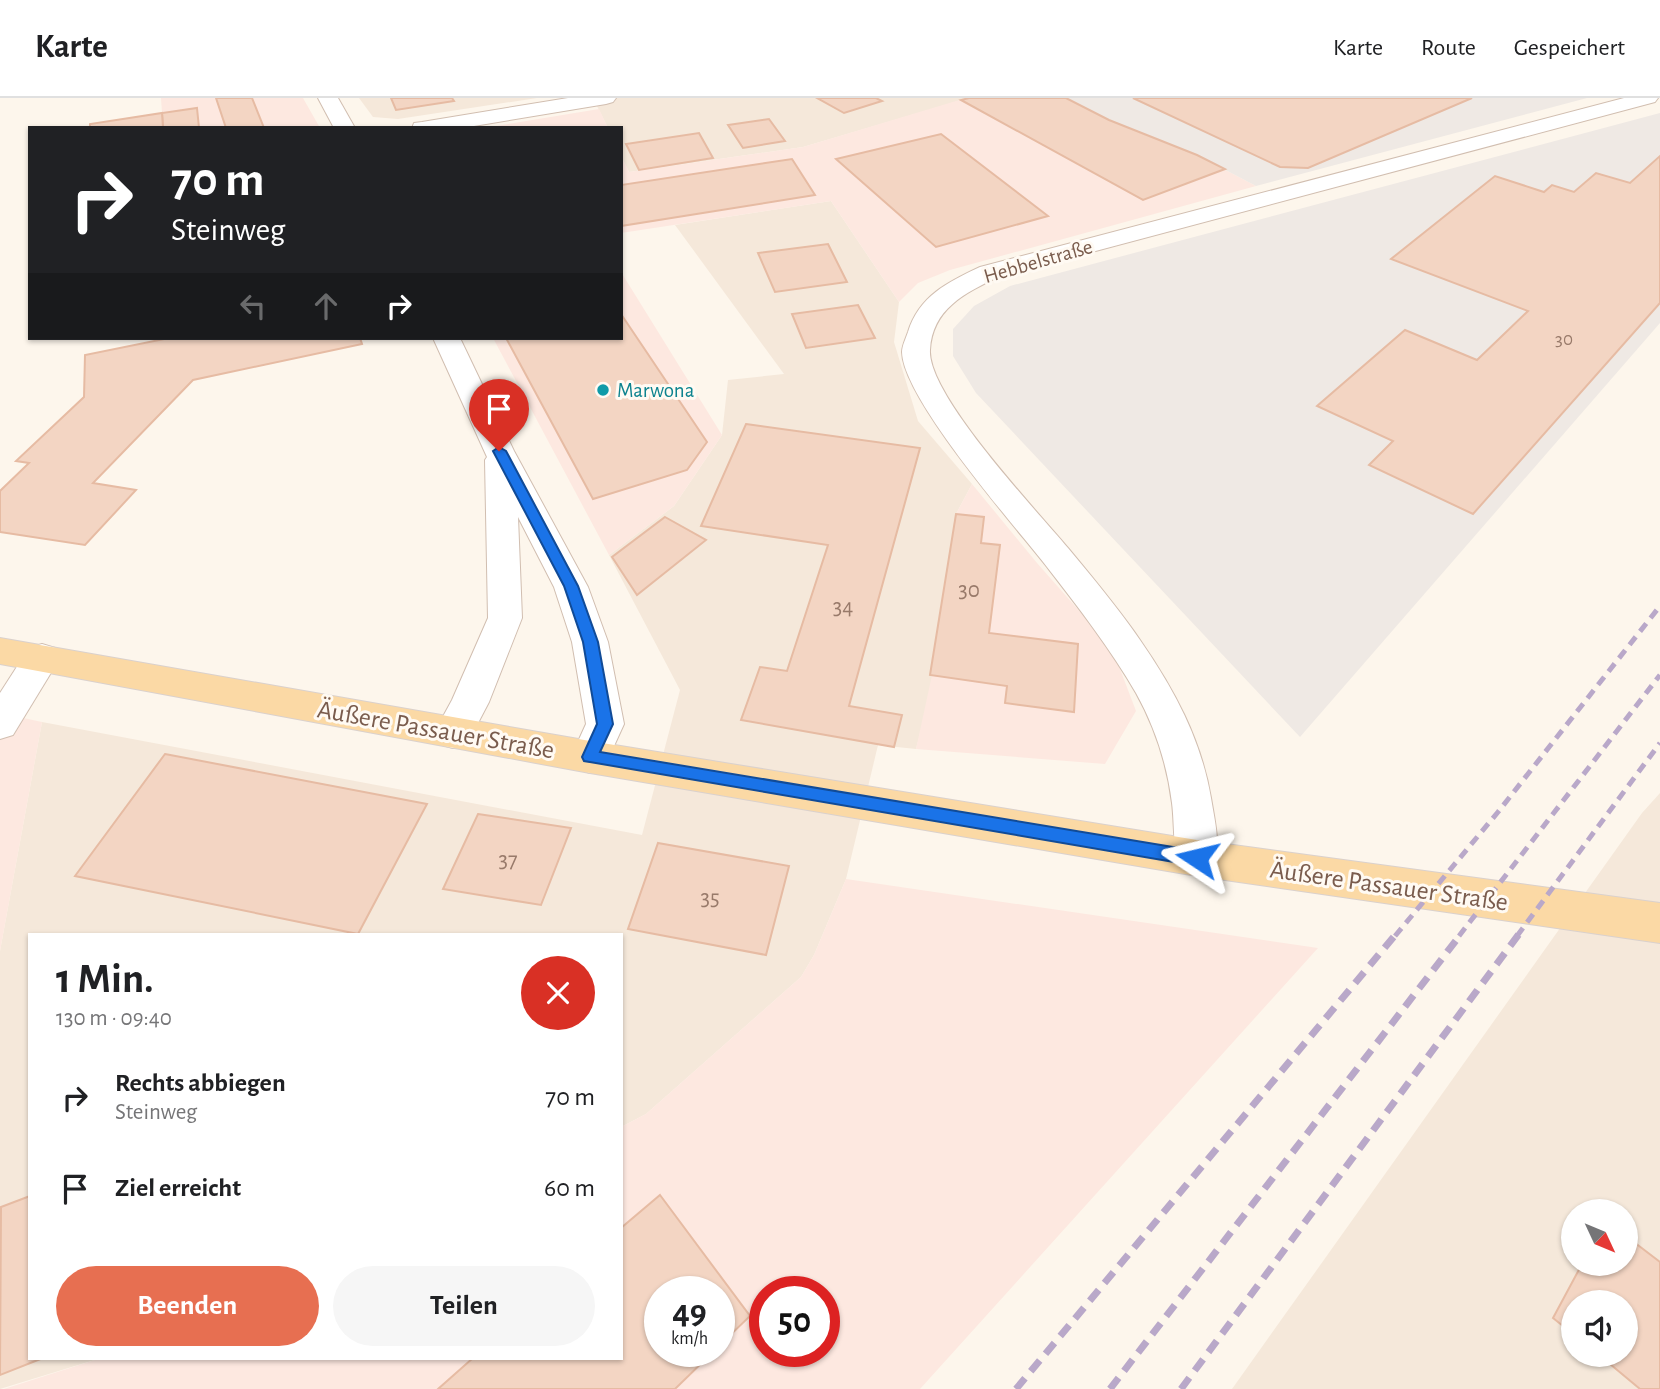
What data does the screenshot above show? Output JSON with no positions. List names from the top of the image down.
{
  "streets": {
    "main road": ["Äußere Passauer Straße"],
    "street": ["Hebbelstraße"]
  },
  "crossings": [
    ["Hebbelstraße", "Äußere Passauer Straße"]
  ],
  "places": ["Marwona"],
  "house_numbers": [
    "30",
    "30",
    "34",
    "37",
    "35"
  ],
  "north": "bottom right",
  "page": {
    "header": "Karte",
    "nav": ["Karte", "Route", "Gespeichert"],
    "turn": ["70 m", "Steinweg"],
    "heading": ["1 Min.", "130 m · 09:40"],
    "list": [
      {
        "name": "Rechts abbiegen",
        "note": "Steinweg",
        "value": "70 m"
      },
      {
        "name": "Ziel erreicht",
        "value": "60 m"
      }
    ],
    "buttons": ["Beenden", "Teilen"],
    "speed": "49 km/h",
    "limit": "50"
  }
}
